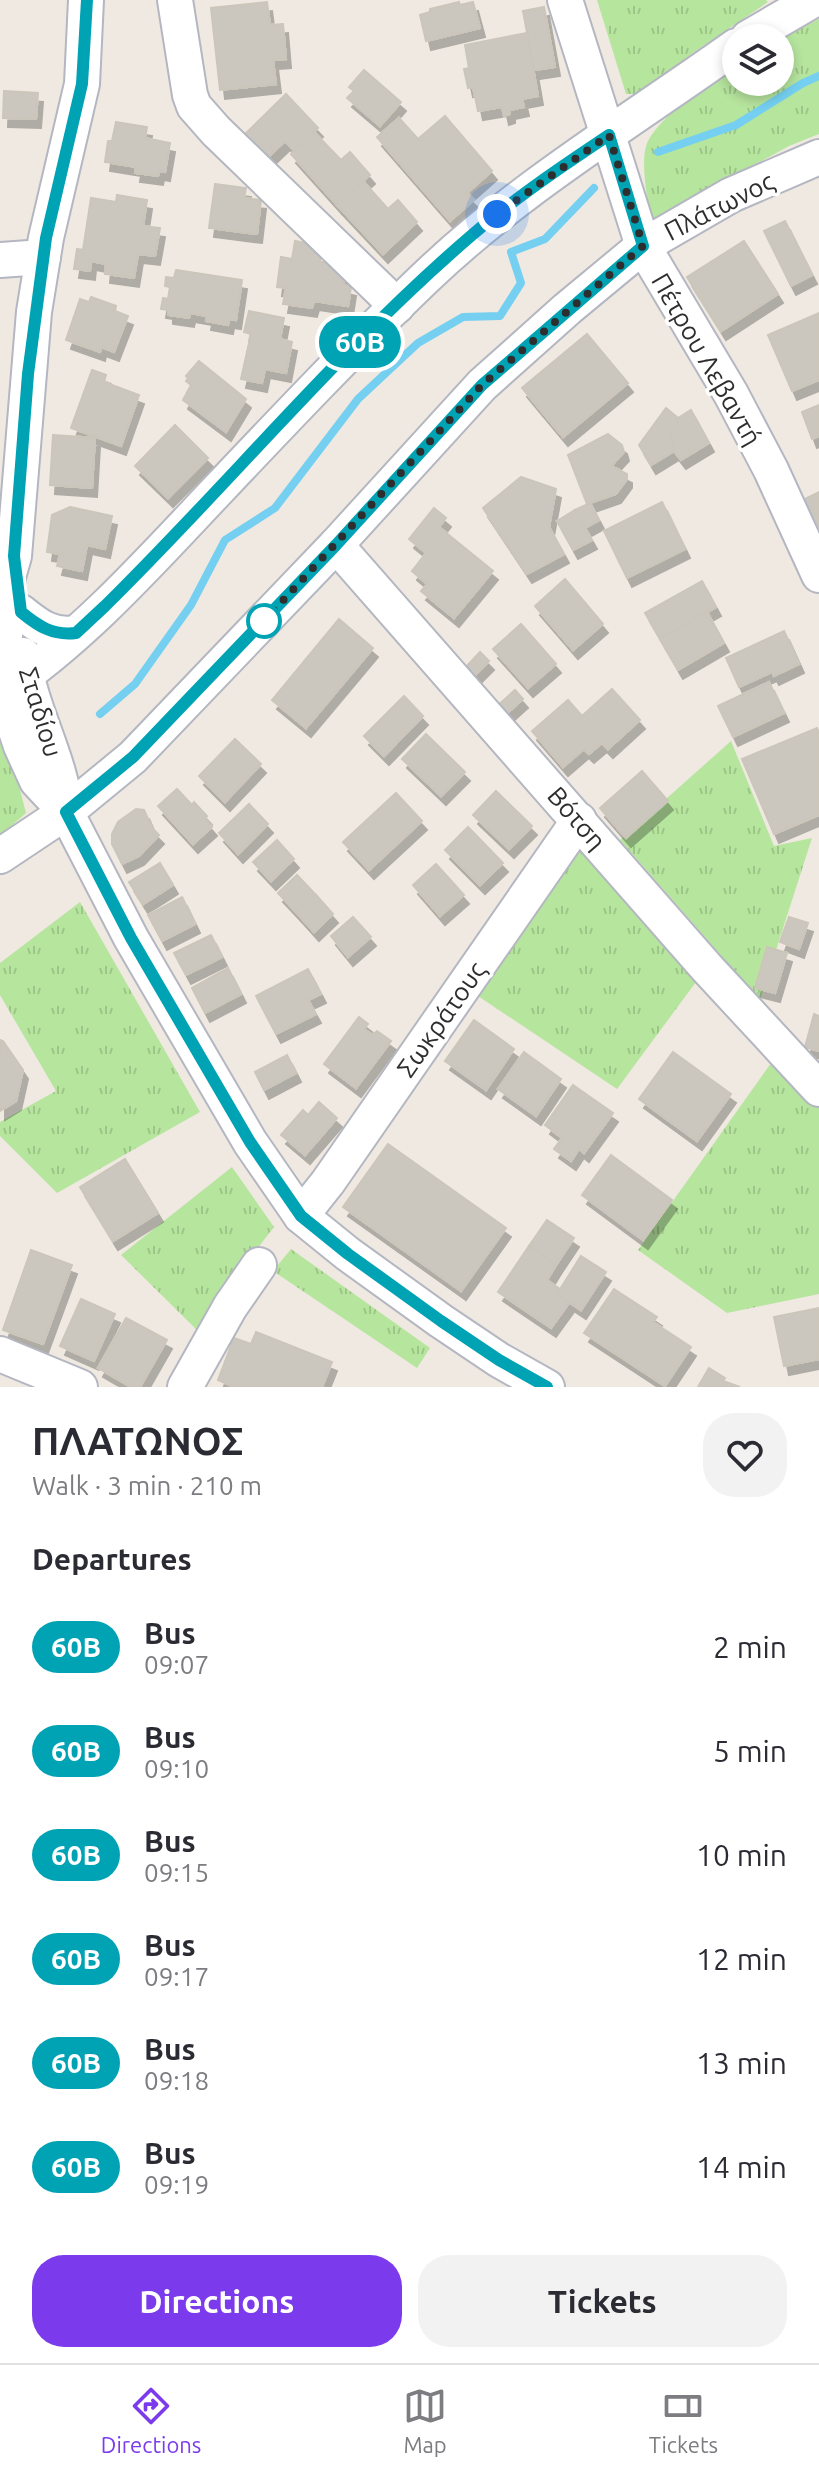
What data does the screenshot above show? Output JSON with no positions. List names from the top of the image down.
{
  "streets": {
    "street": [
      "Πλάτωνος",
      "Πέτρου Λεβαντή",
      "Σταδίου",
      "Βότση",
      "Σωκράτους"
    ]
  },
  "crossings": [
    ["Πλάτωνος", "Πέτρου Λεβαντή"],
    ["Πλάτωνος", "Σταδίου"],
    ["Πλάτωνος", "Βότση"],
    ["Σταδίου", "Σωκράτους"],
    ["Βότση", "Σωκράτους"]
  ],
  "lines": ["bus line 60Β"],
  "page": {
    "on_map": "60Β",
    "heading": [
      ["ΠΛΑΤΩΝΟΣ", "Walk · 3 min · 210 m"],
      "Departures"
    ],
    "list": [
      {
        "mark": "60Β",
        "name": "Bus",
        "note": "09:07",
        "value": "2 min"
      },
      {
        "mark": "60Β",
        "name": "Bus",
        "note": "09:10",
        "value": "5 min"
      },
      {
        "mark": "60Β",
        "name": "Bus",
        "note": "09:15",
        "value": "10 min"
      },
      {
        "mark": "60Β",
        "name": "Bus",
        "note": "09:17",
        "value": "12 min"
      },
      {
        "mark": "60Β",
        "name": "Bus",
        "note": "09:18",
        "value": "13 min"
      },
      {
        "mark": "60Β",
        "name": "Bus",
        "note": "09:19",
        "value": "14 min"
      }
    ],
    "buttons": ["Directions", "Tickets"],
    "tabs": ["Directions", "Map", "Tickets"]
  }
}
